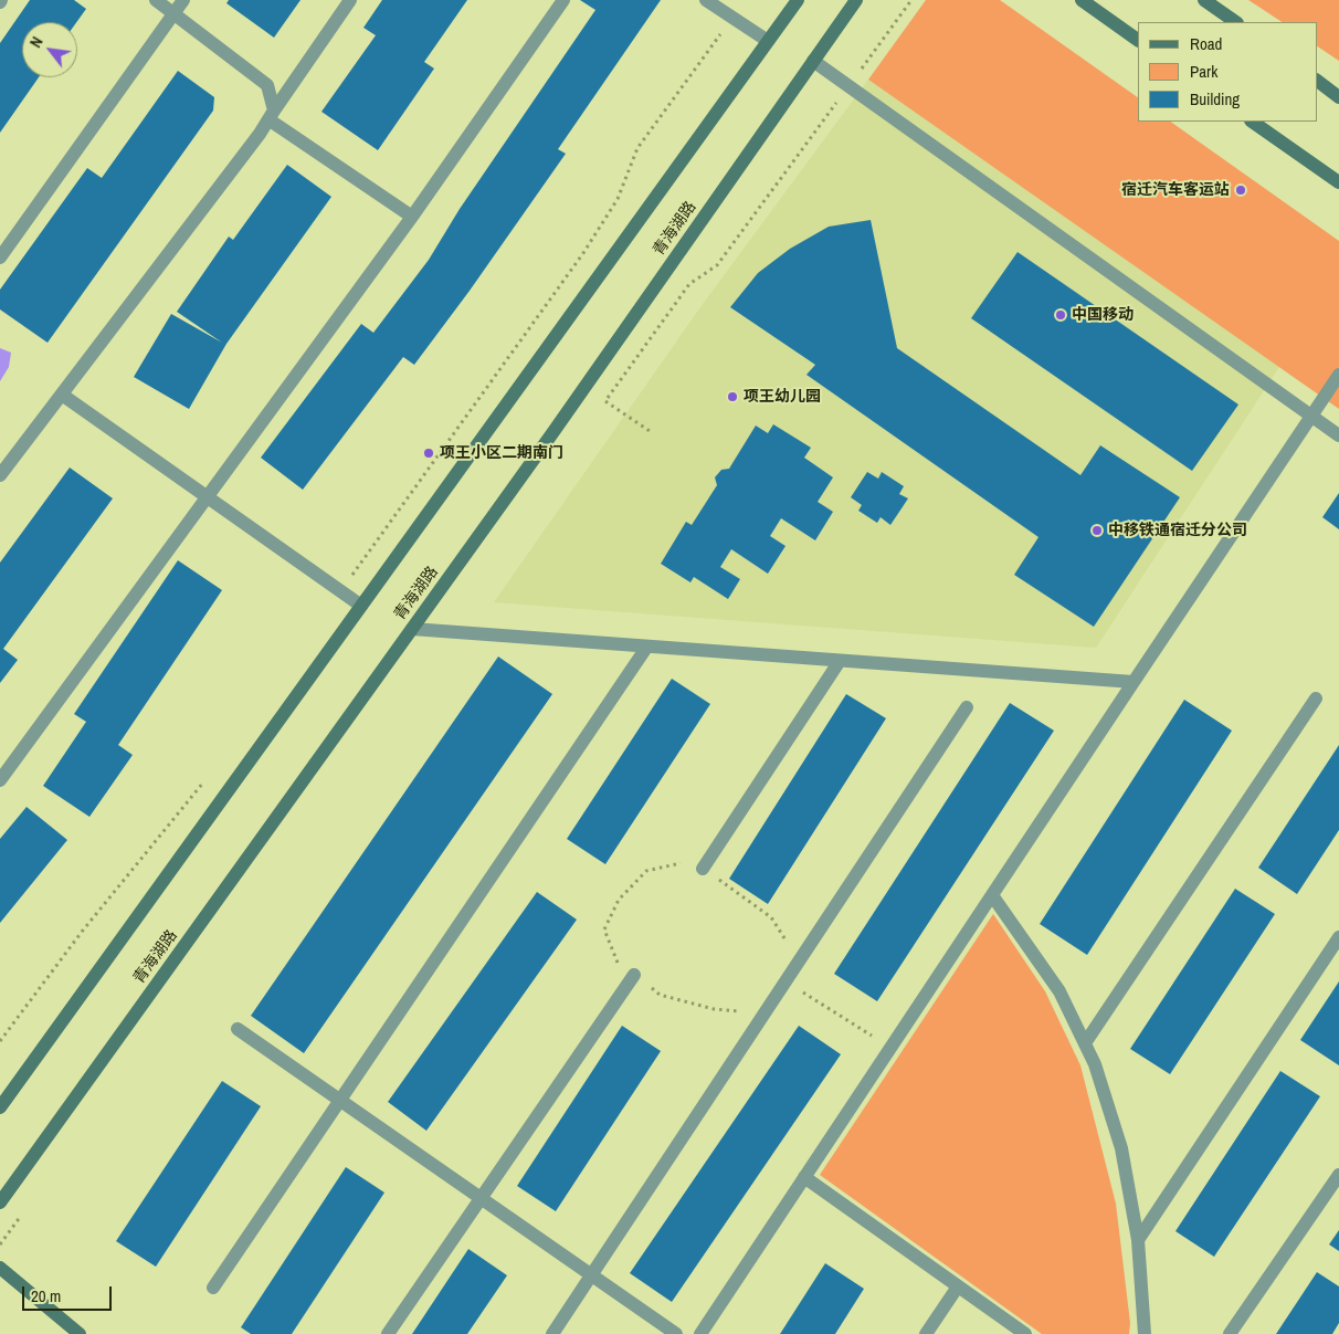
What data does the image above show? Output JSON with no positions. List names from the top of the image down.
{
  "streets": {
    "main road": ["青海湖路"]
  },
  "places": [
    "宿迁汽车客运站",
    "中国移动",
    "项王幼儿园",
    "项王小区二期南门",
    "中移铁通宿迁分公司"
  ],
  "legend": ["Road", "Park", "Building"],
  "scale_bar": "20 m",
  "north": "top left"
}
